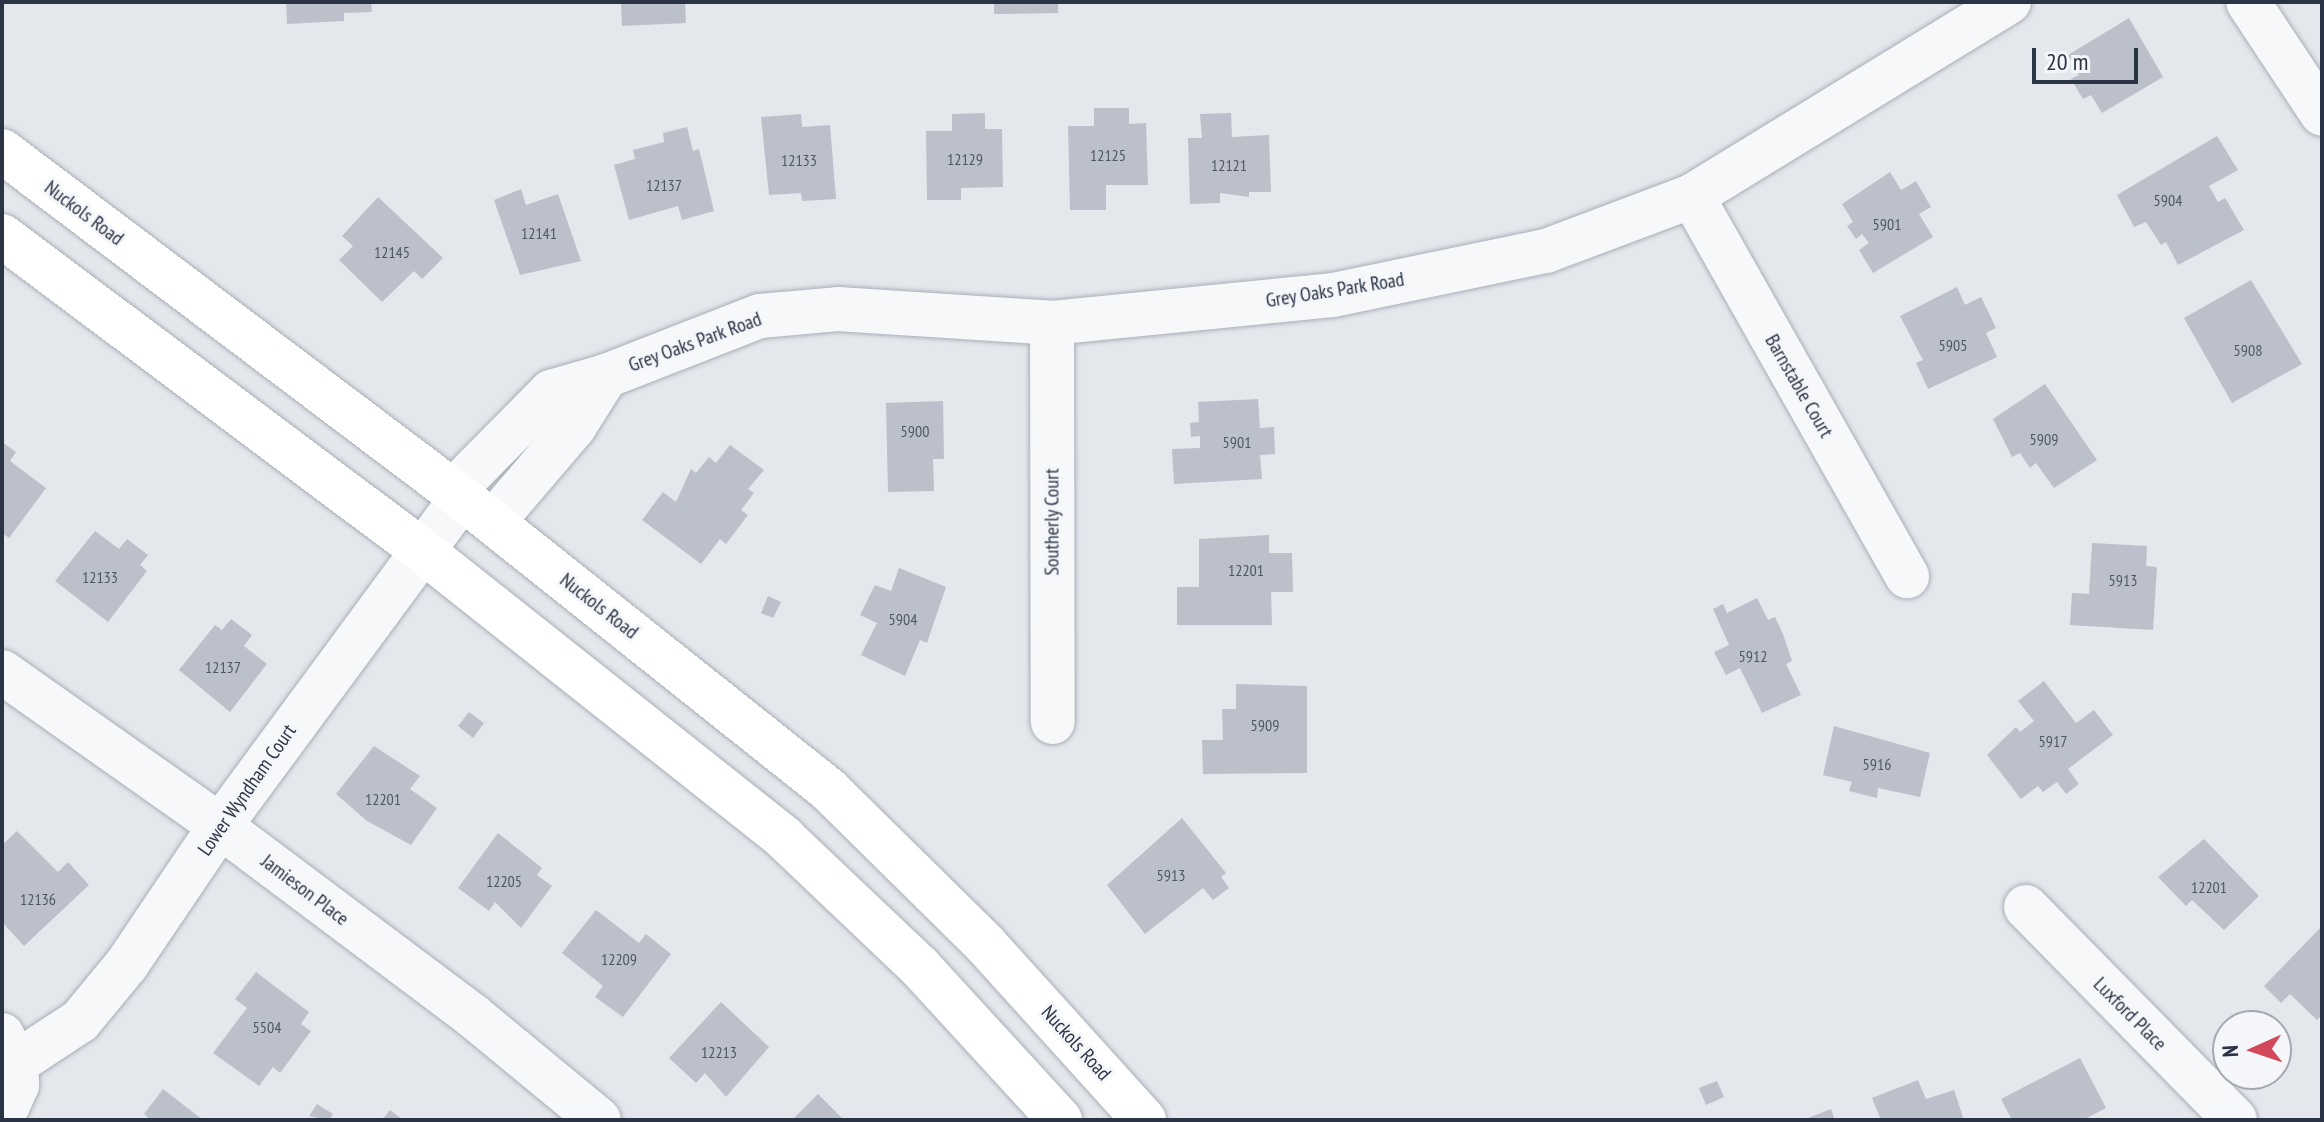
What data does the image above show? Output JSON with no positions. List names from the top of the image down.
{
  "streets": {
    "main road": ["Nuckols Road"],
    "street": [
      "Grey Oaks Park Road",
      "Barnstable Court",
      "Southerly Court",
      "Lower Wyndham Court",
      "Jamieson Place",
      "Luxford Place"
    ]
  },
  "crossings": [
    ["Nuckols Road", "Grey Oaks Park Road"],
    ["Nuckols Road", "Lower Wyndham Court"],
    ["Grey Oaks Park Road", "Barnstable Court"],
    ["Grey Oaks Park Road", "Southerly Court"],
    ["Grey Oaks Park Road", "Lower Wyndham Court"],
    ["Lower Wyndham Court", "Jamieson Place"]
  ],
  "house_numbers": [
    "12125",
    "12129",
    "12133",
    "12121",
    "12137",
    "5904",
    "5901",
    "12141",
    "12145",
    "5905",
    "5908",
    "5900",
    "5909",
    "5901",
    "12201",
    "12133",
    "5913",
    "5904",
    "5912",
    "12137",
    "5909",
    "5917",
    "5916",
    "12201",
    "5913",
    "12205",
    "12201",
    "12136",
    "12209",
    "5504",
    "12213"
  ],
  "scale_bar": "20 m",
  "north": "left"
}
